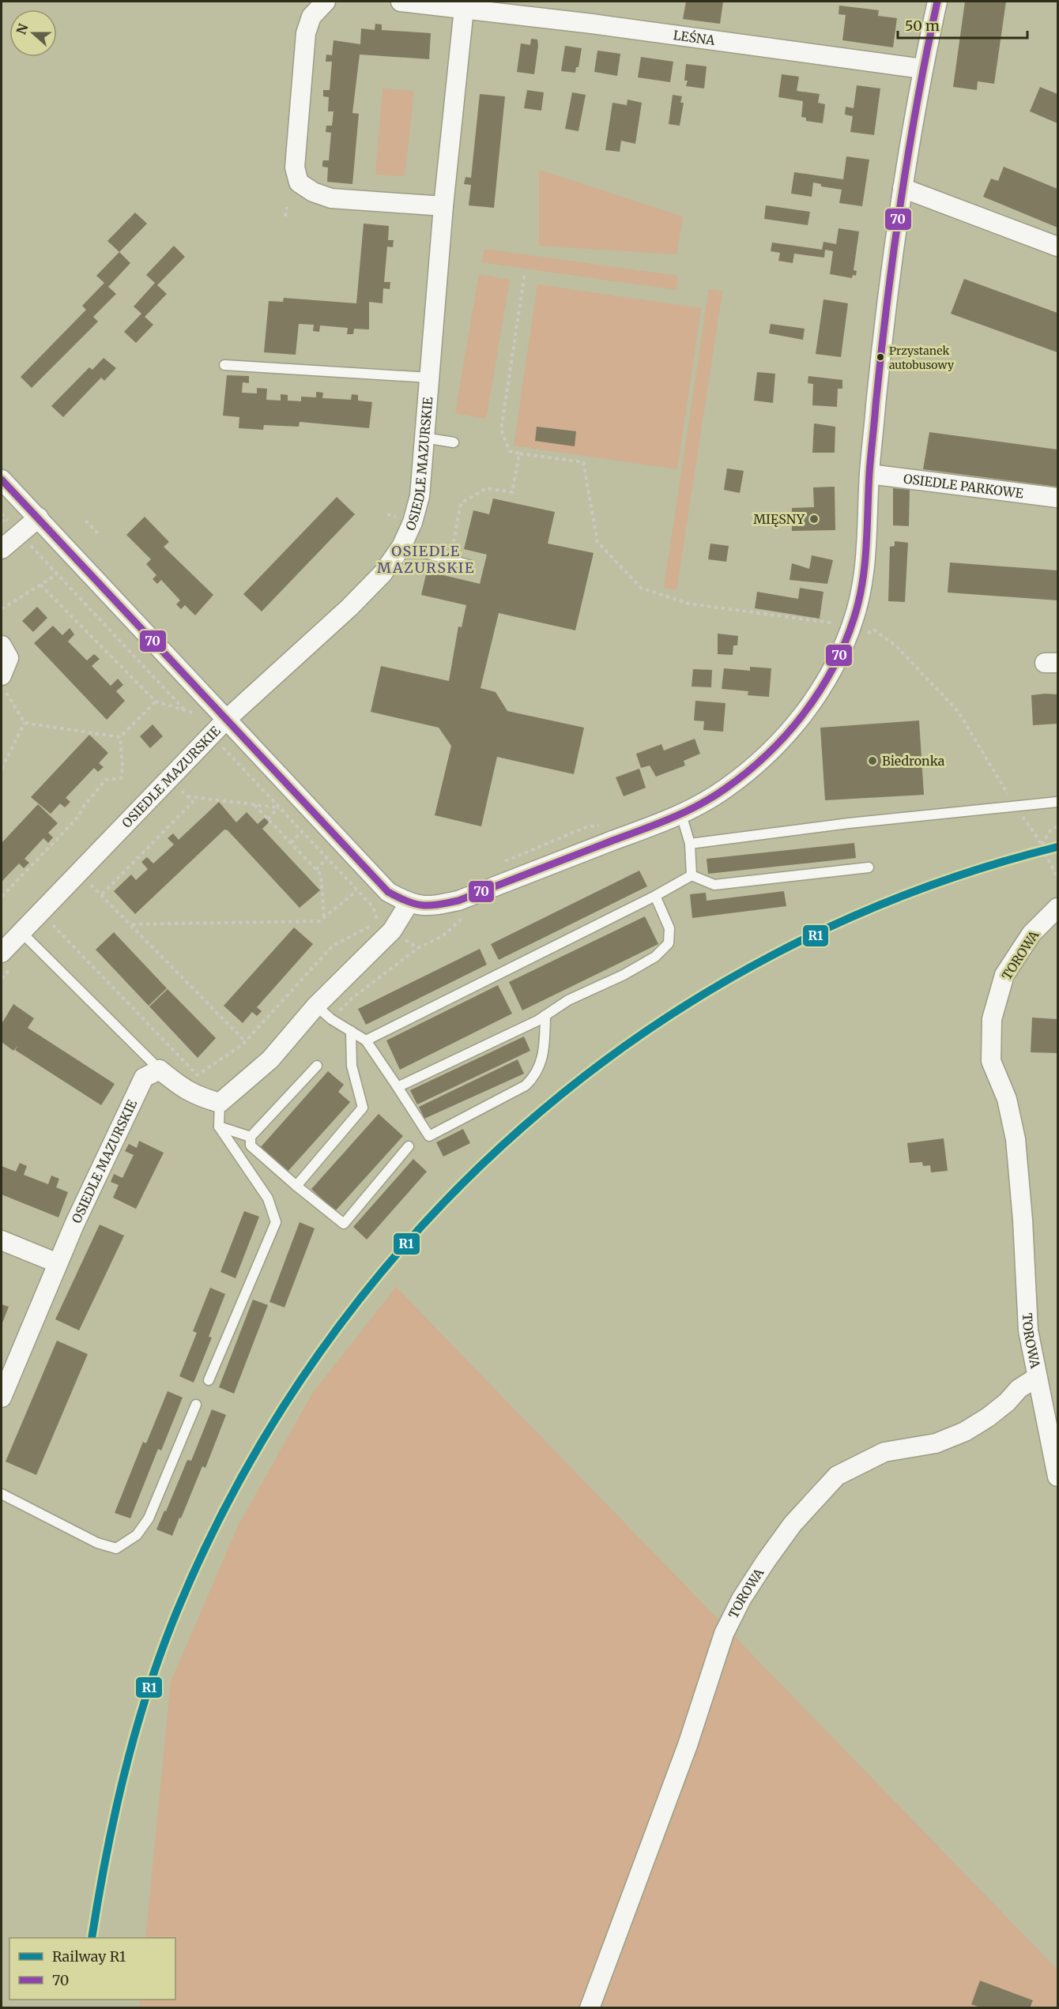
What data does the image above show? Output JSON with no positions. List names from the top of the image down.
{
  "streets": {
    "street": [
      "LEŚNA",
      "OSIEDLE MAZURSKIE",
      "OSIEDLE PARKOWE",
      "TOROWA"
    ]
  },
  "crossings": [
    ["LEŚNA", "OSIEDLE MAZURSKIE"]
  ],
  "districts": ["OSIEDLE MAZURSKIE"],
  "places": ["Przystanek autobusowy", "MIĘSNY", "Biedronka"],
  "lines": ["transit line 70", "rail line R1"],
  "legend": ["Railway R1", "70"],
  "scale_bar": "50 m",
  "north": "left"
}
